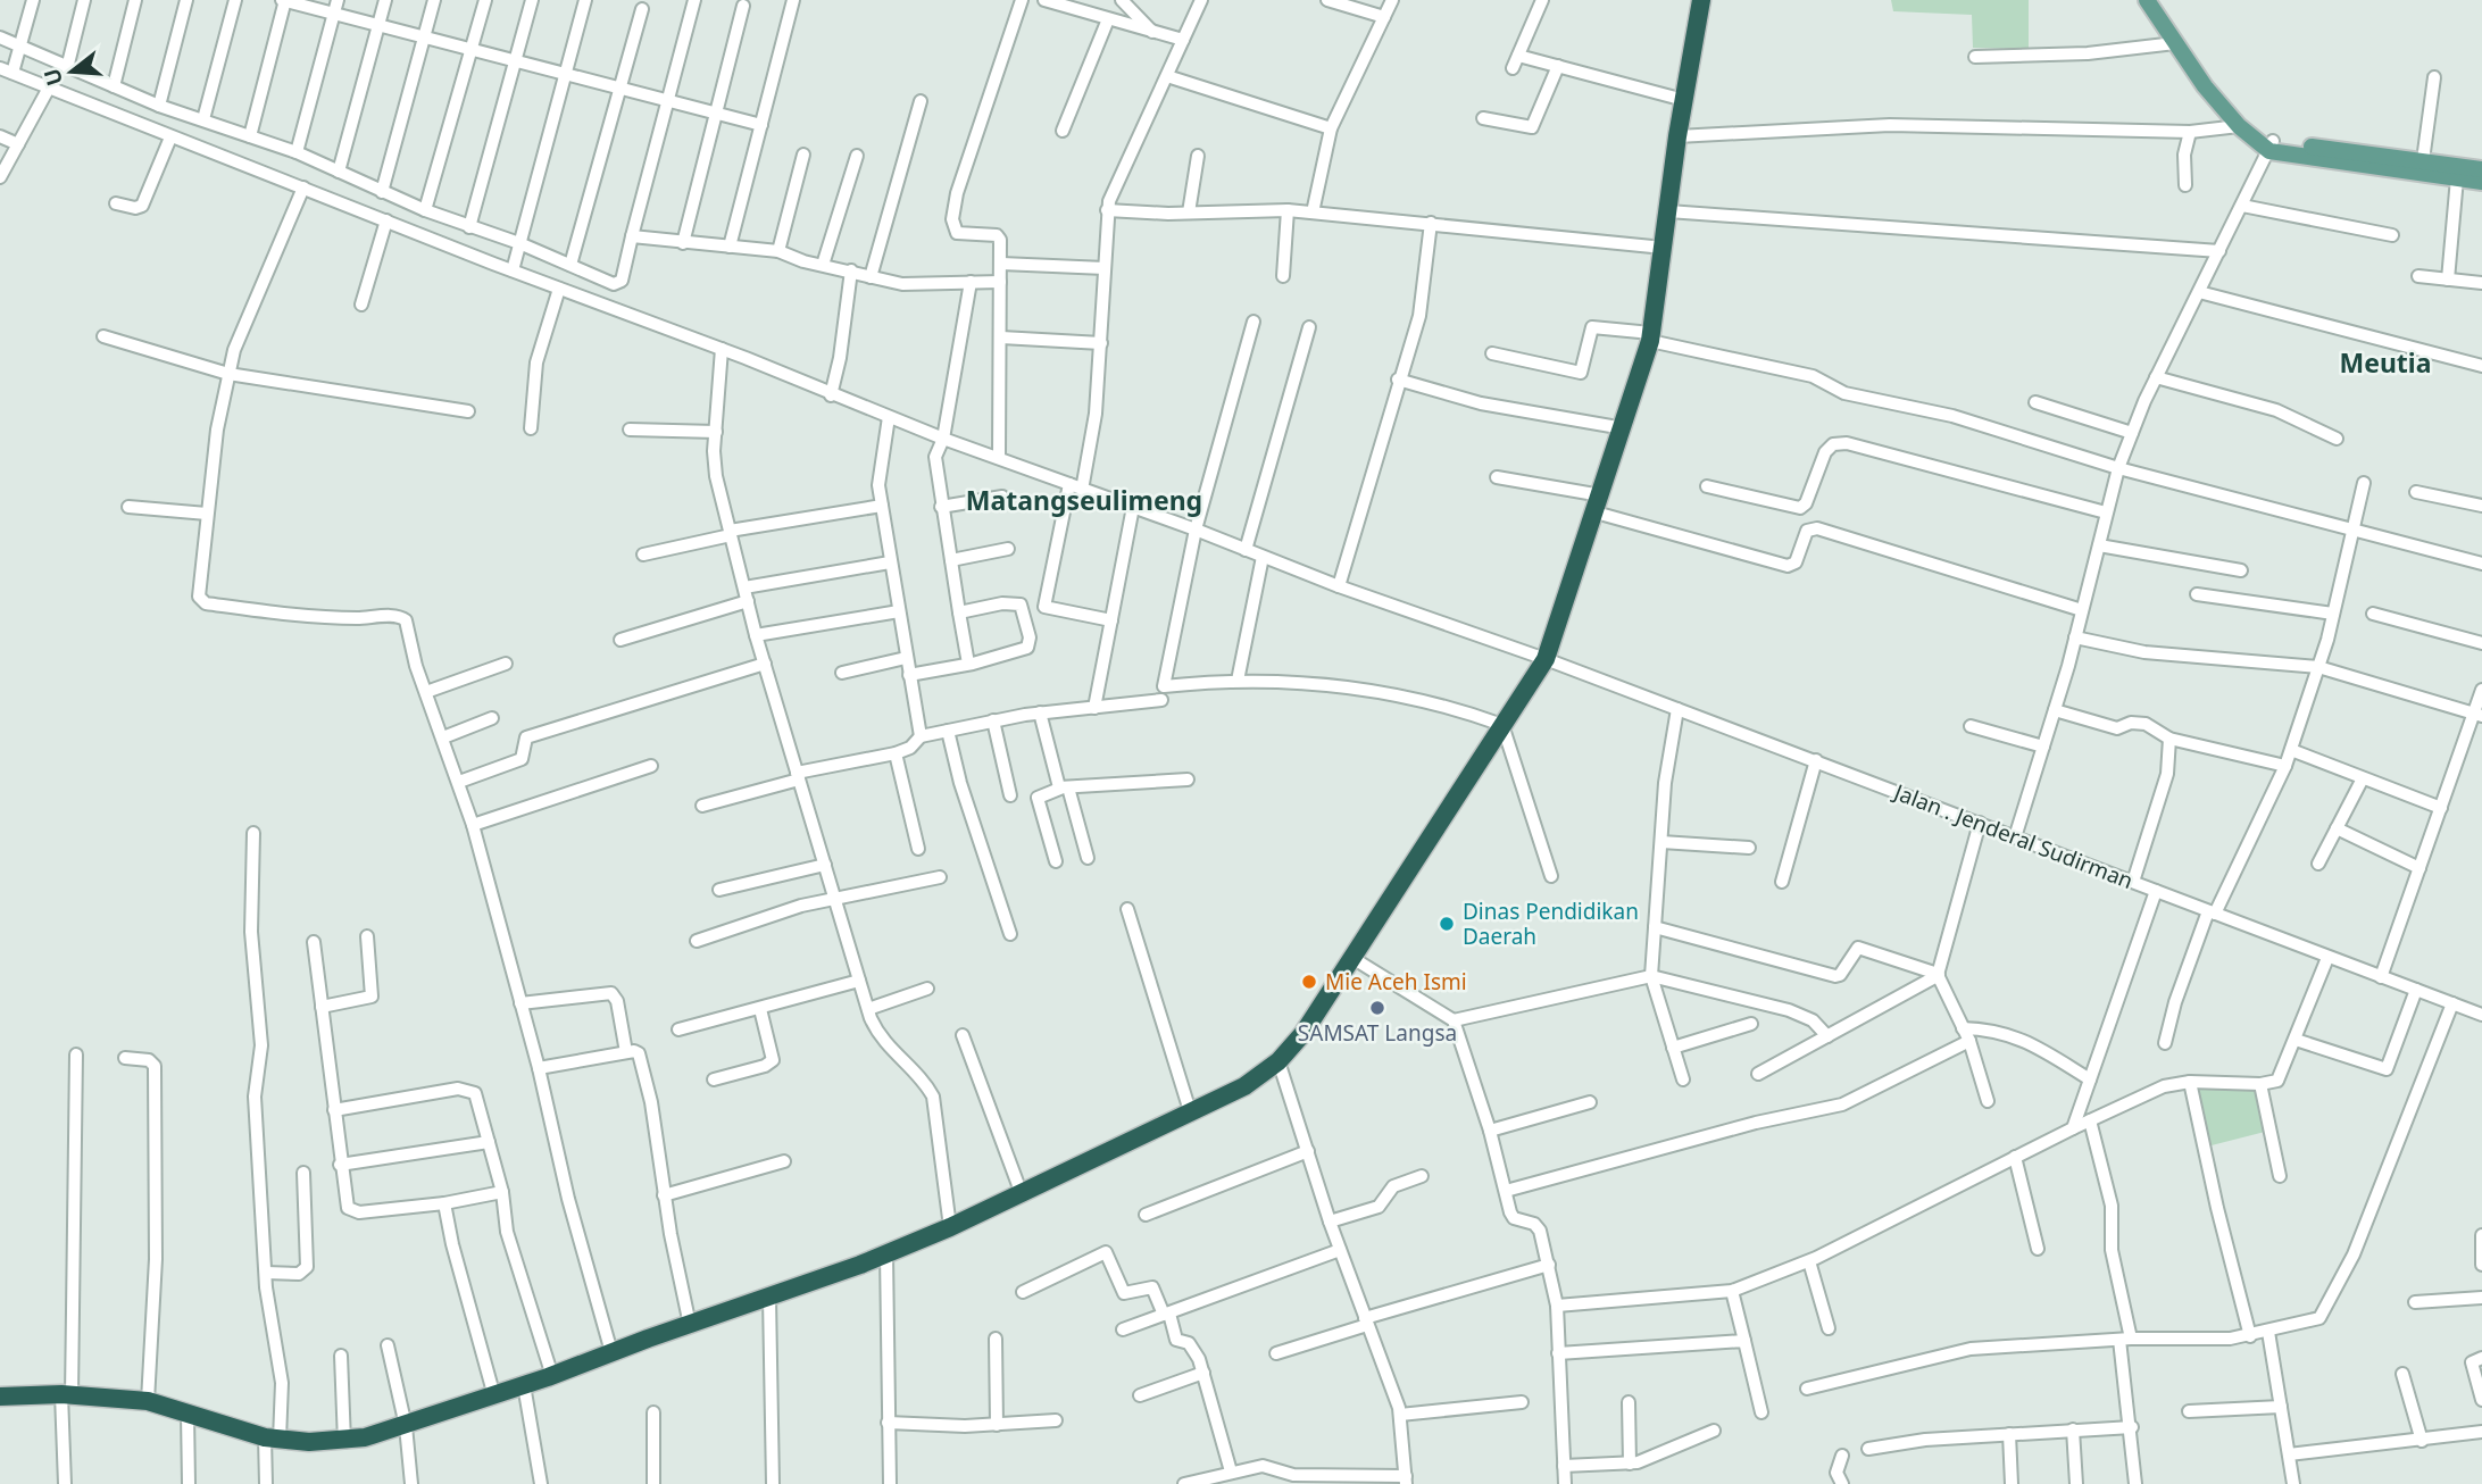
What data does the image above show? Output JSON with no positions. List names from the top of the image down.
{
  "streets": {
    "street": ["Jalan . Jenderal Sudirman"]
  },
  "districts": ["Meutia", "Matangseulimeng"],
  "places": ["Dinas Pendidikan Daerah", "Mie Aceh Ismi", "SAMSAT Langsa"],
  "north": "left"
}
